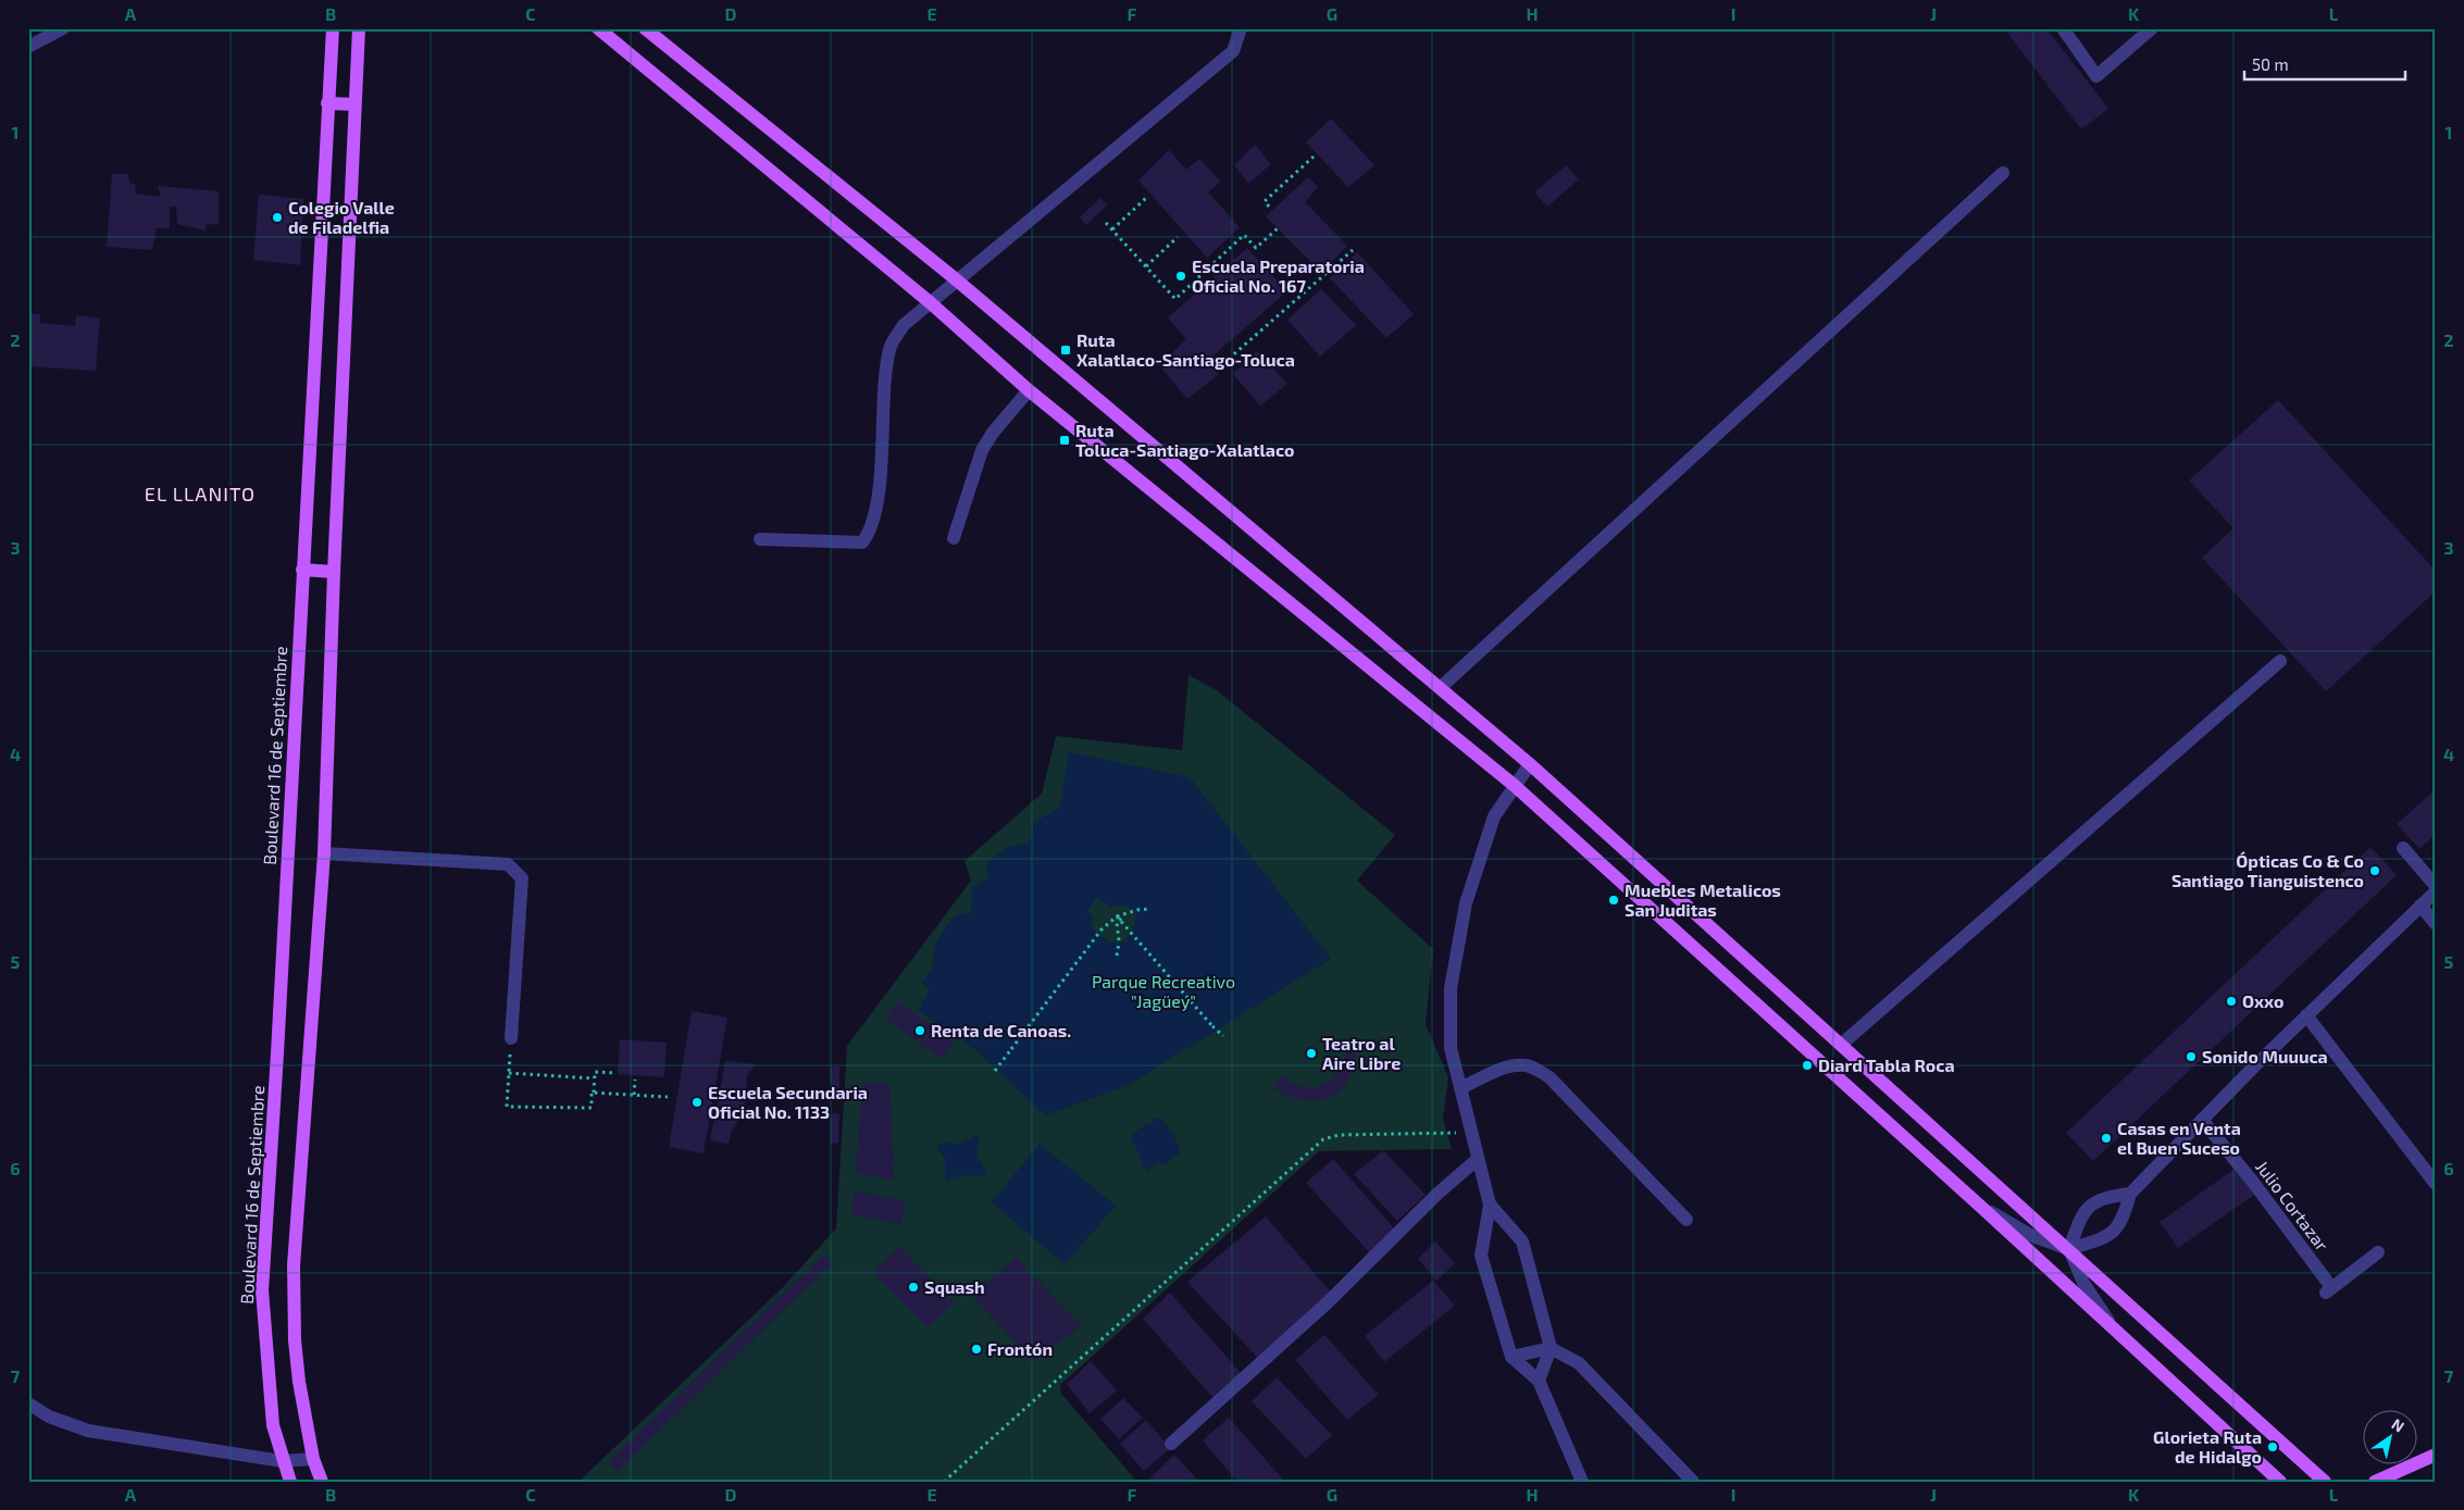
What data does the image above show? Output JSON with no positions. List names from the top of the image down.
{
  "streets": {
    "main road": ["Boulevard 16 de Septiembre"],
    "street": ["Julio Cortazar"]
  },
  "districts": ["EL LLANITO"],
  "parks": ["Parque Recreativo \"Jagüey\""],
  "places": {
    "other": [
      "Colegio Valle de Filadelfia",
      "Escuela Preparatoria Oficial No. 167",
      "Ópticas Co & Co Santiago Tianguistenco",
      "Muebles Metalicos San Juditas",
      "Oxxo",
      "Renta de Canoas.",
      "Teatro al Aire Libre",
      "Sonido Muuuca",
      "Diard Tabla Roca",
      "Escuela Secundaria Oficial No. 1133",
      "Casas en Venta el Buen Suceso",
      "Squash",
      "Frontón",
      "Glorieta Ruta de Hidalgo"
    ],
    "transit": ["Ruta Xalatlaco-Santiago-Toluca", "Ruta Toluca-Santiago-Xalatlaco"]
  },
  "scale_bar": "50 m",
  "north": "top right",
  "grid": {
    "columns": [
      "A",
      "B",
      "C",
      "D",
      "E",
      "F",
      "G",
      "H",
      "I",
      "J",
      "K",
      "L"
    ],
    "rows": [
      "1",
      "2",
      "3",
      "4",
      "5",
      "6",
      "7"
    ]
  }
}
